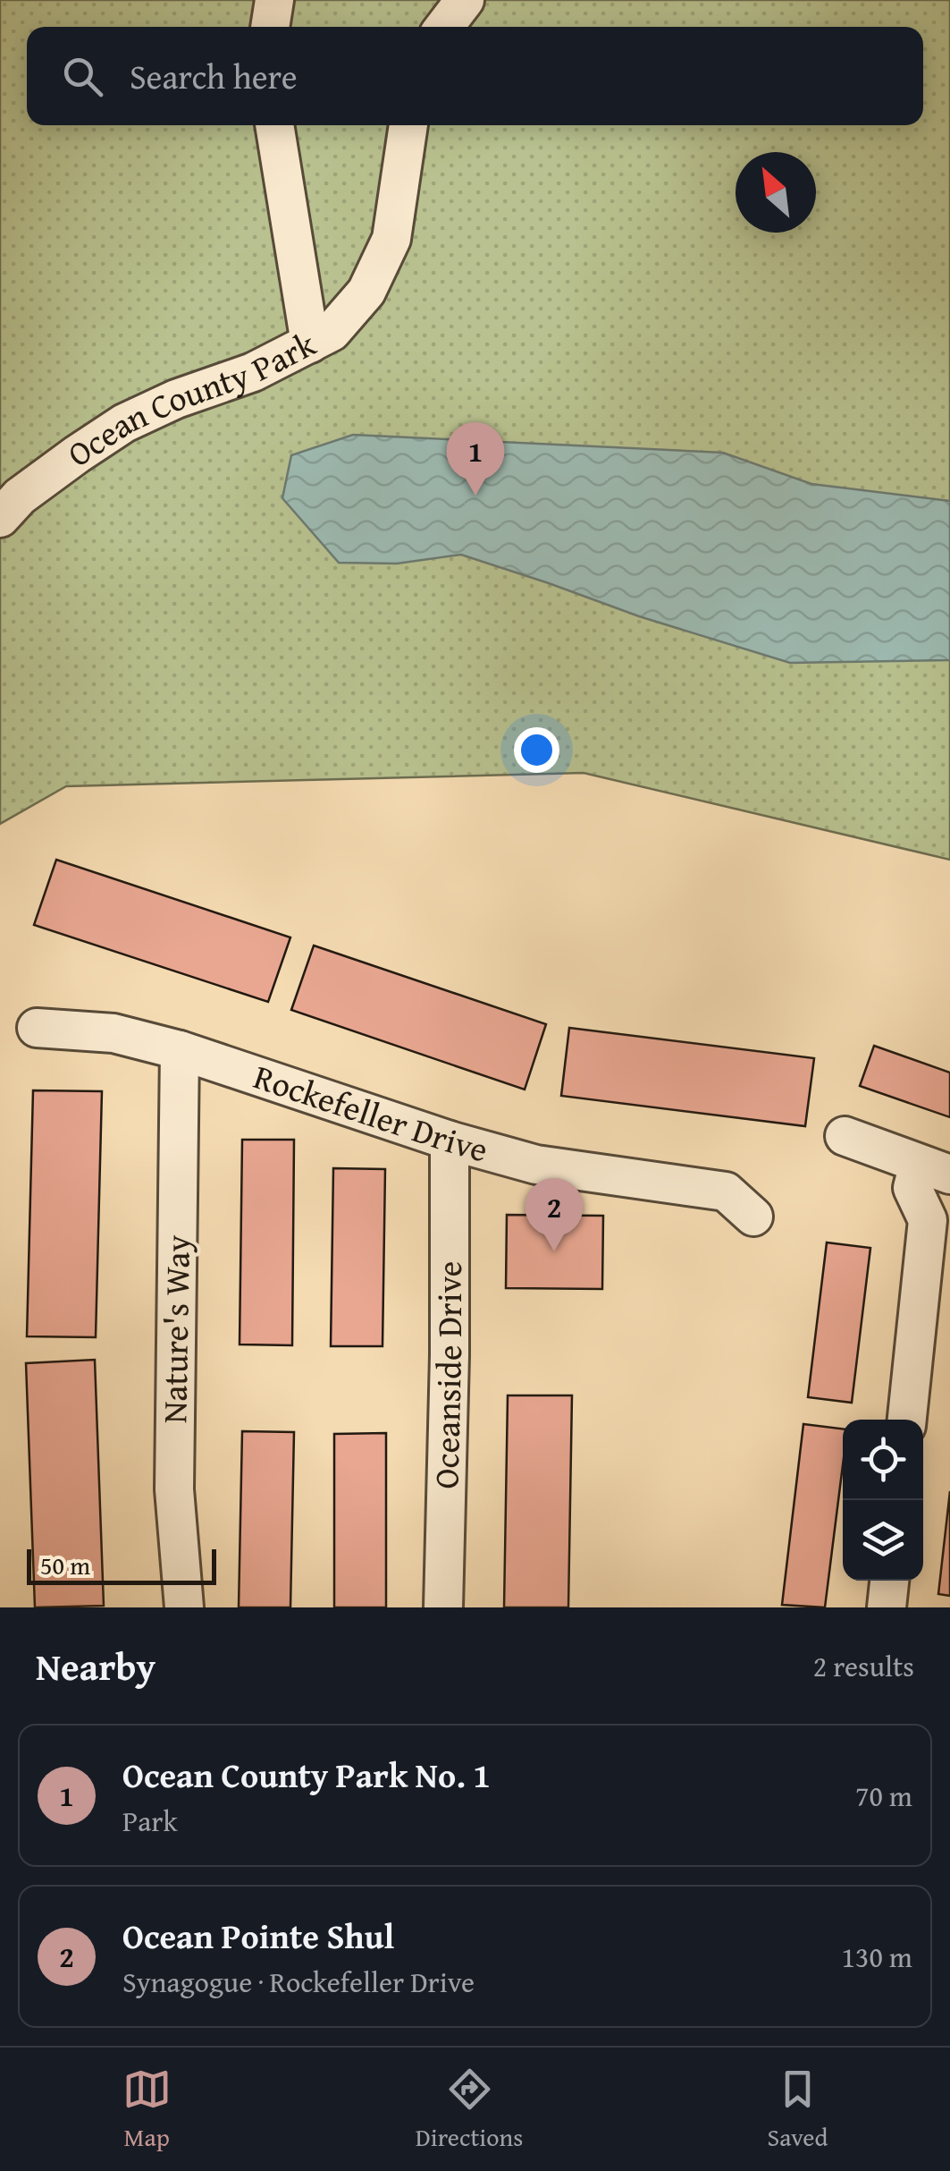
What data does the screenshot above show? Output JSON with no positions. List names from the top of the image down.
{
  "streets": {
    "street": [
      "Ocean County Park",
      "Rockefeller Drive",
      "Nature's Way",
      "Oceanside Drive"
    ]
  },
  "crossings": [
    ["Rockefeller Drive", "Nature's Way"],
    ["Rockefeller Drive", "Oceanside Drive"]
  ],
  "scale_bar": "50 m",
  "north": "top left",
  "page": {
    "search": "Search here",
    "pins": ["1", "2"],
    "scale": "50 m",
    "heading": ["Nearby", "2 results"],
    "list": [
      {
        "mark": "1",
        "name": "Ocean County Park No. 1",
        "note": "Park",
        "value": "70 m"
      },
      {
        "mark": "2",
        "name": "Ocean Pointe Shul",
        "note": "Synagogue · Rockefeller Drive",
        "value": "130 m"
      }
    ],
    "nav": ["Map", "Directions", "Saved"]
  }
}
